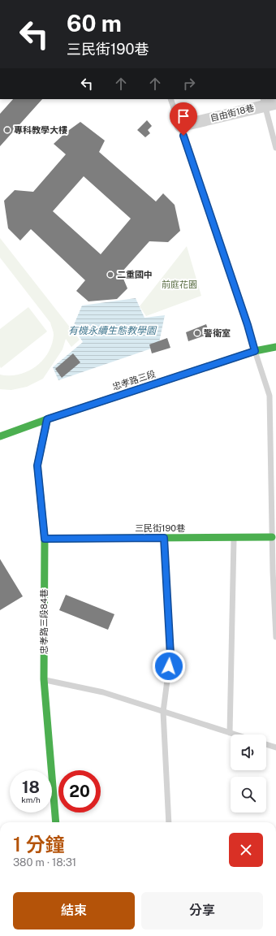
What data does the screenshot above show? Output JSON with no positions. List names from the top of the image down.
{
  "streets": {
    "street": [
      "自由街18巷",
      "忠孝路三段",
      "三民街190巷",
      "忠孝路三段84巷"
    ]
  },
  "crossings": [
    ["忠孝路三段", "忠孝路三段84巷"],
    ["三民街190巷", "忠孝路三段84巷"]
  ],
  "water": ["有機永續生態教學園"],
  "parks": ["前庭花園"],
  "places": ["專科教學大樓", "二重國中", "警衛室"],
  "page": {
    "turn": ["60 m", "三民街190巷"],
    "speed": "18 km/h",
    "limit": "20",
    "heading": ["1 分鐘", "380 m · 18:31"],
    "buttons": ["結束", "分享"]
  }
}
